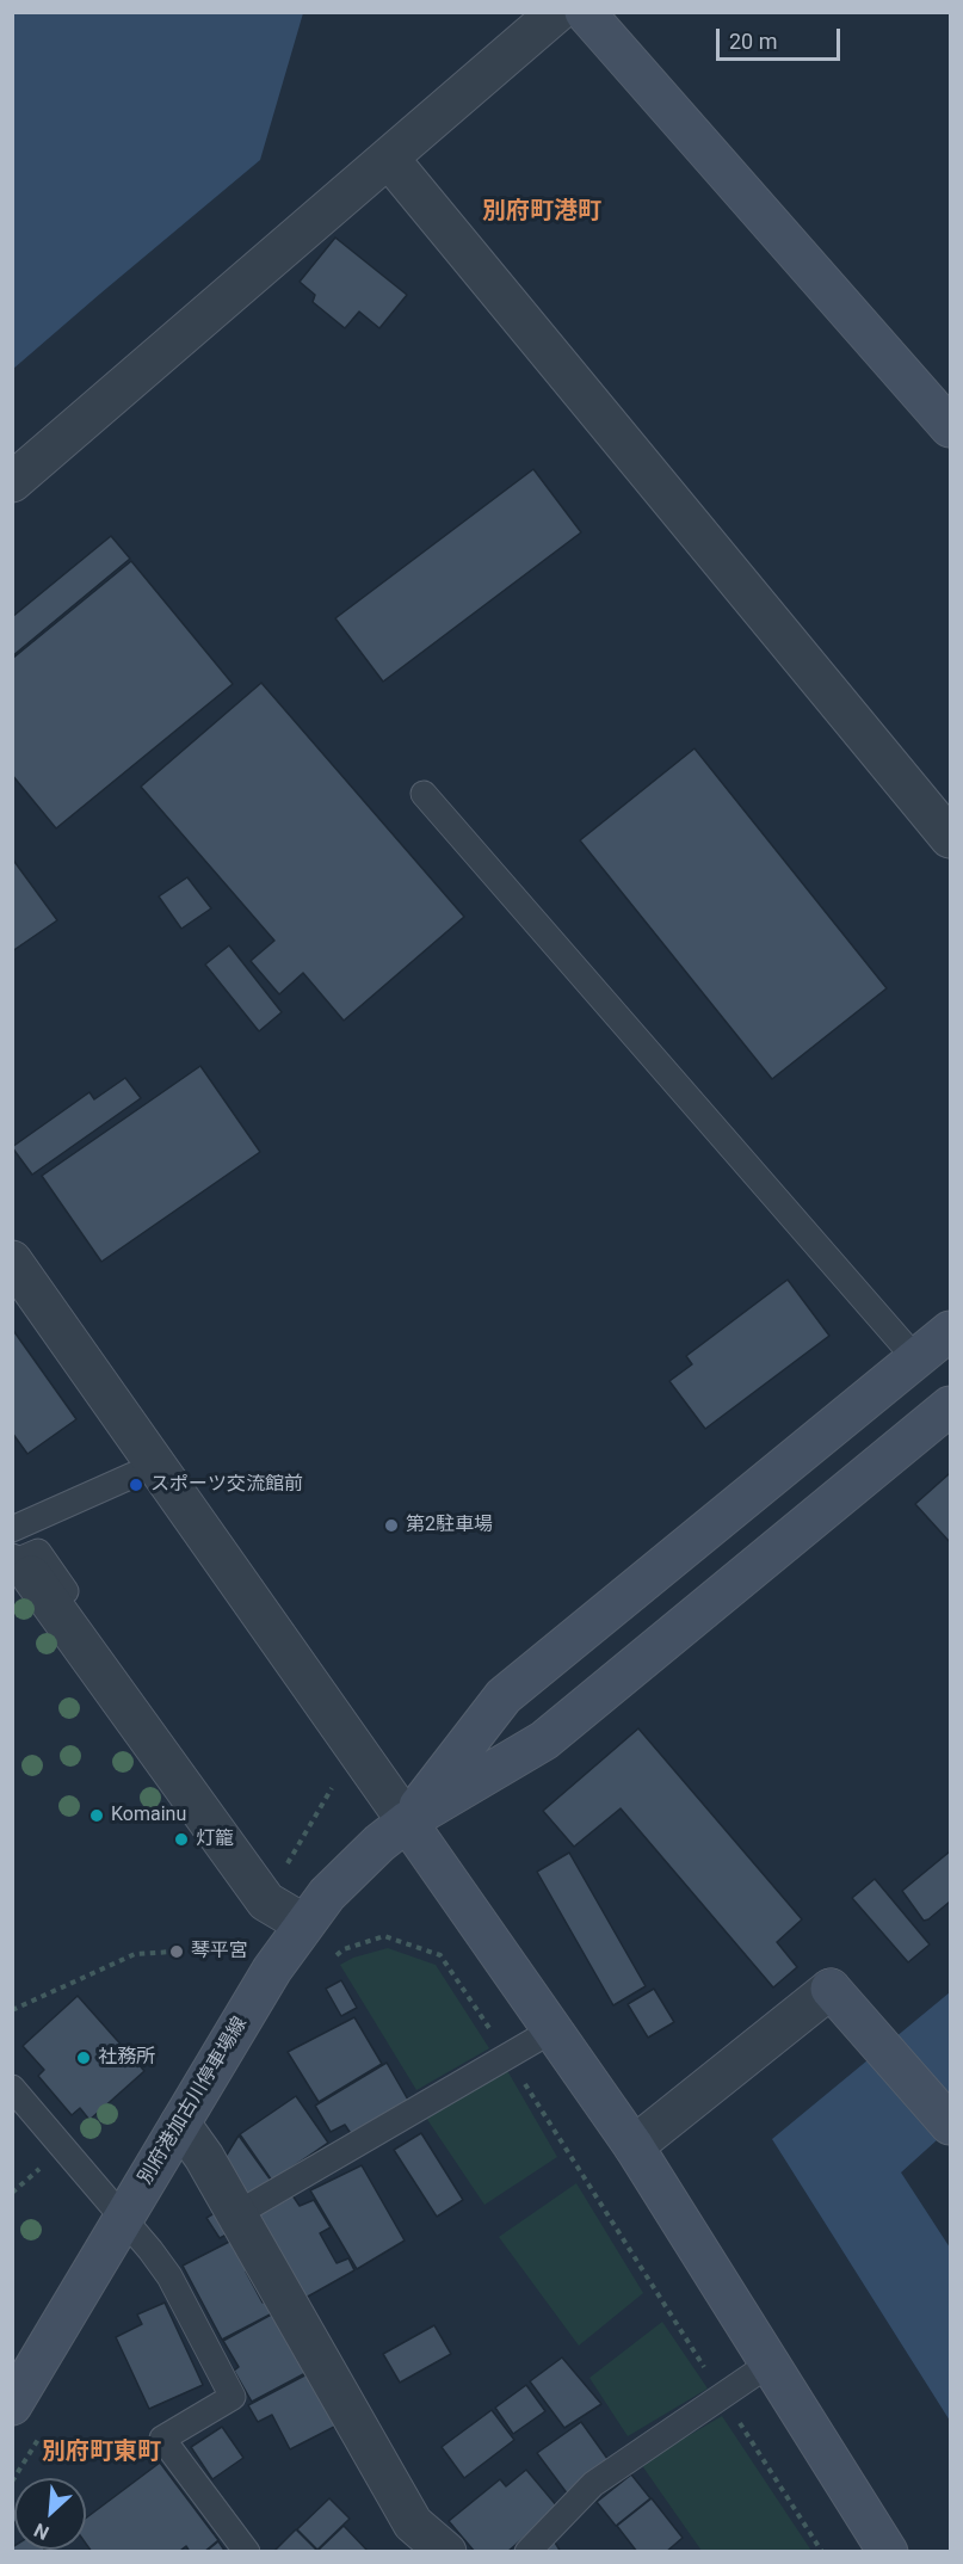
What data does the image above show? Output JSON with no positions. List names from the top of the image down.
{
  "streets": {
    "street": ["別府港加古川停車場線"]
  },
  "districts": ["別府町港町", "別府町東町"],
  "places": [
    "スポーツ交流館前",
    "第2駐車場",
    "Komainu",
    "灯籠",
    "琴平宮",
    "社務所"
  ],
  "scale_bar": "20 m",
  "north": "bottom left"
}
